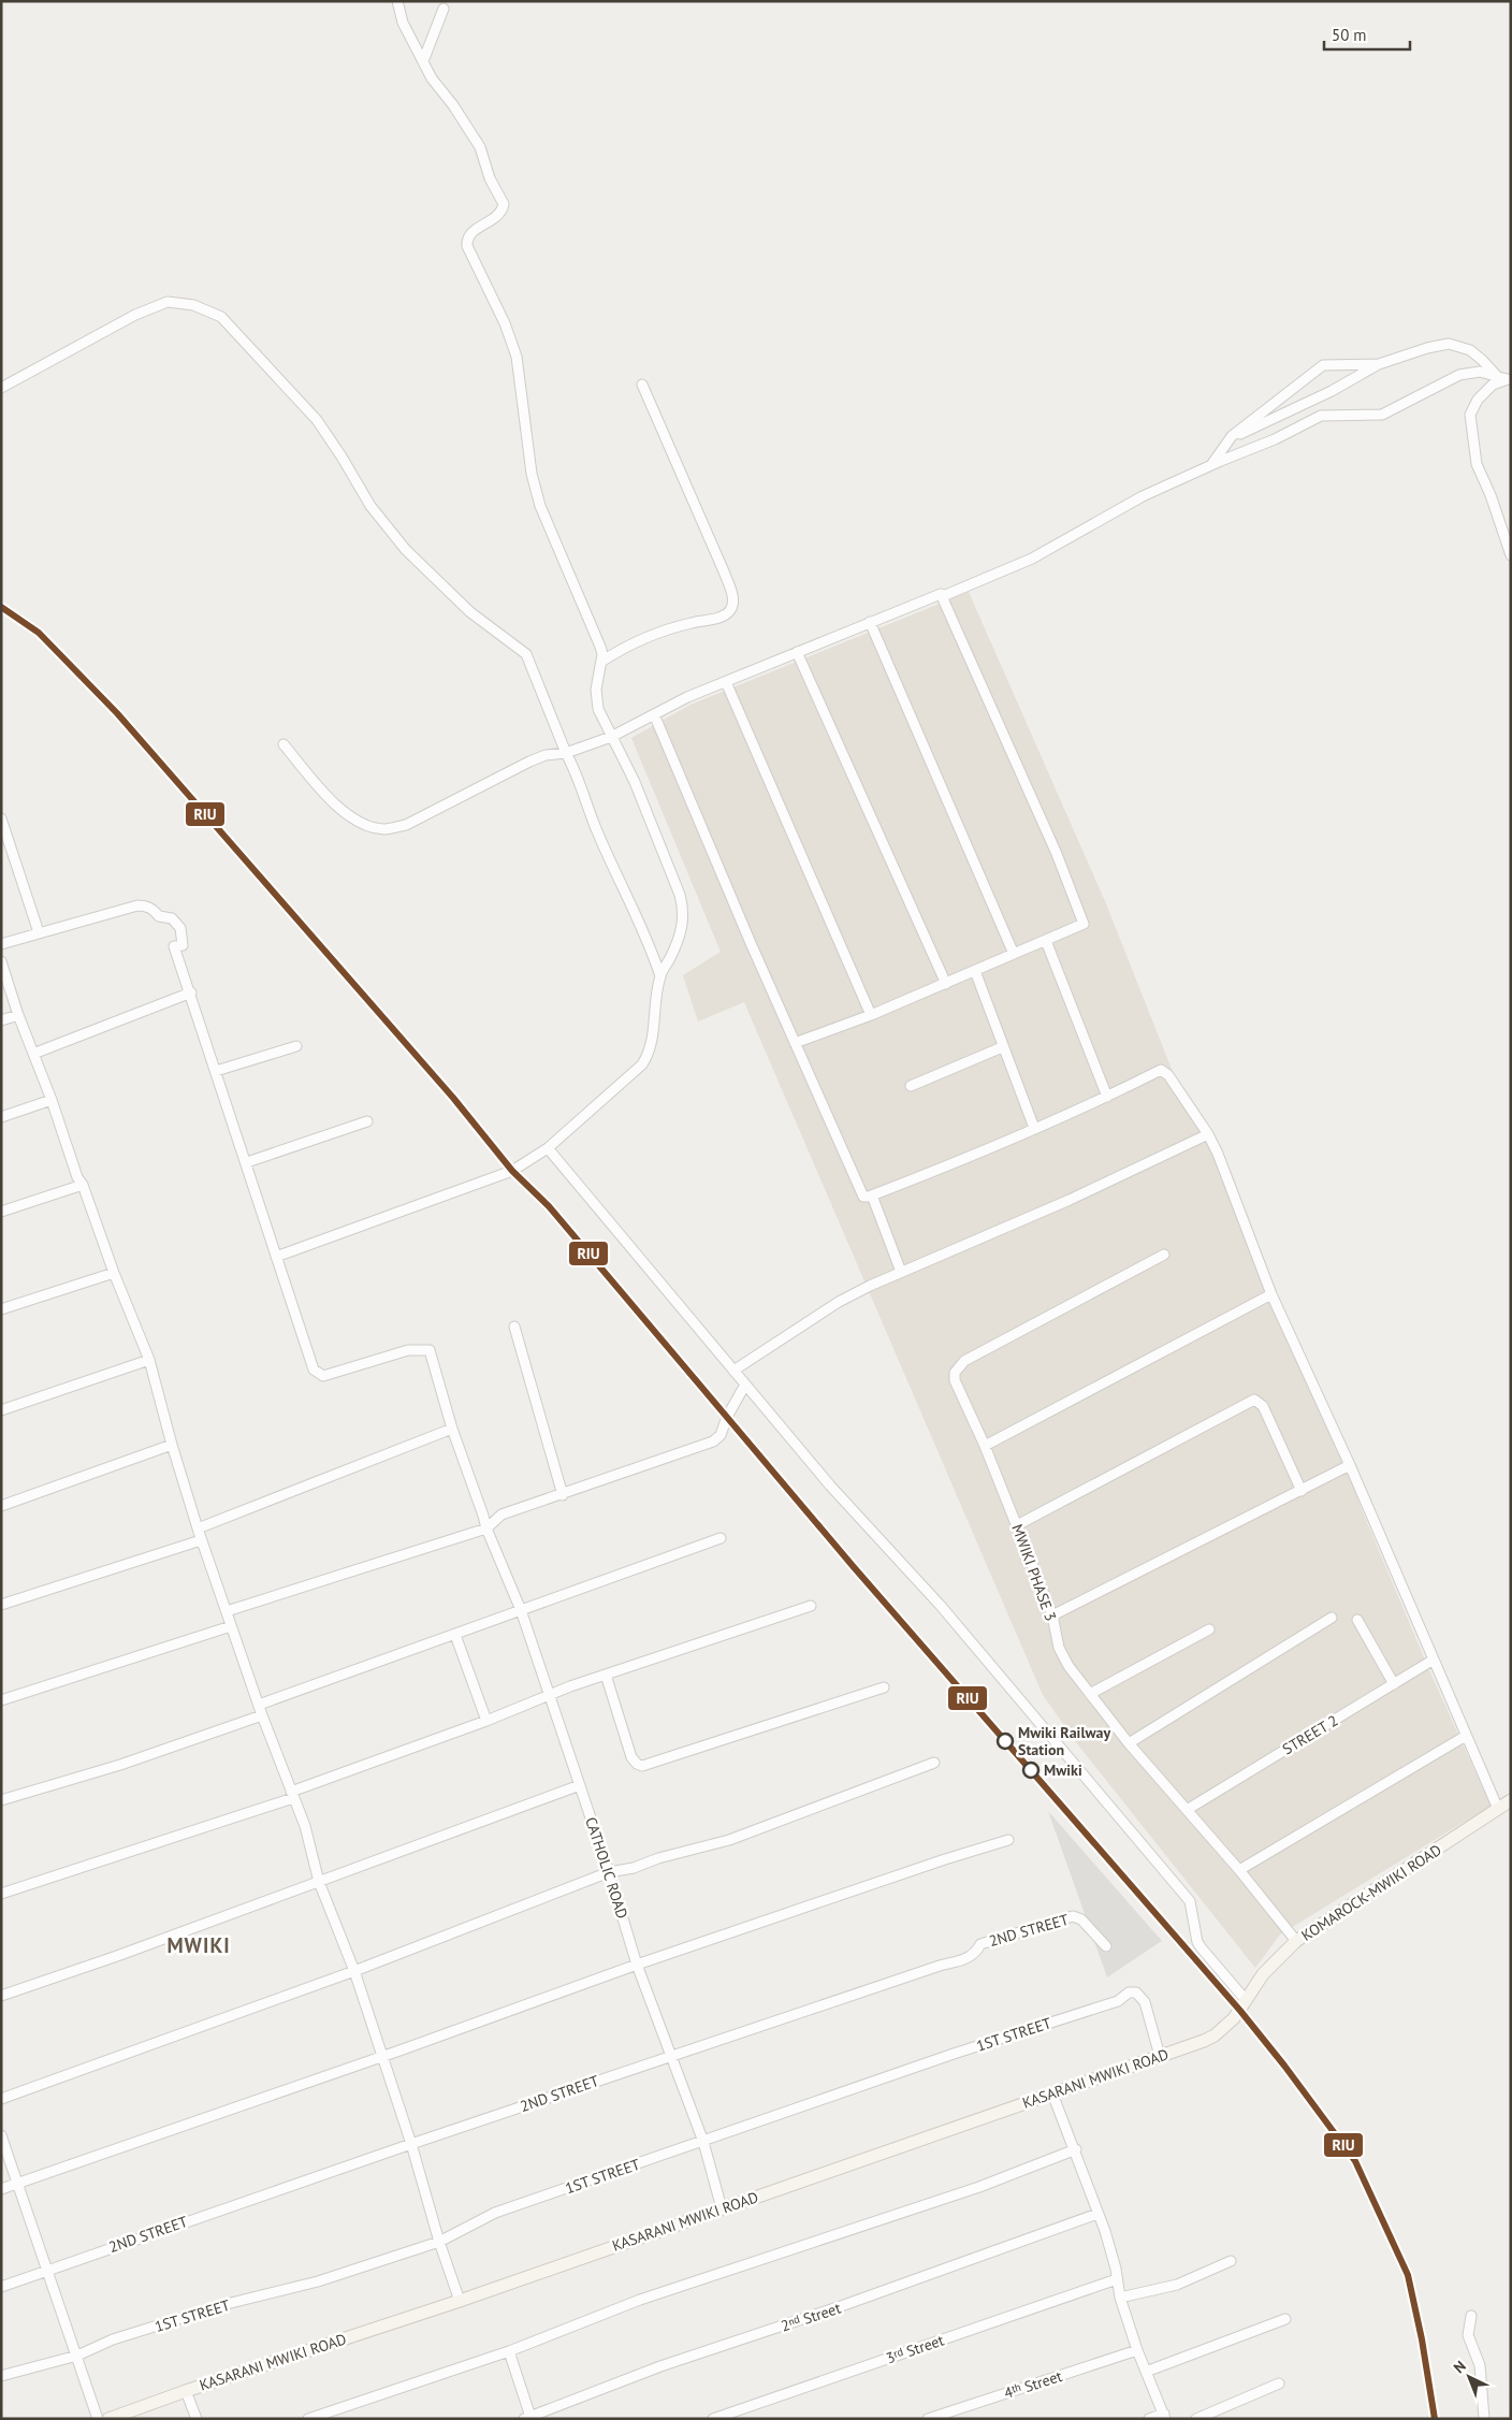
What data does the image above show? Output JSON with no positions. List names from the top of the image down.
{
  "streets": {
    "main road": ["KOMAROCK-MWIKI ROAD", "KASARANI MWIKI ROAD"],
    "street": [
      "MWIKI PHASE 3",
      "STREET 2",
      "CATHOLIC ROAD",
      "2ND STREET",
      "1ST STREET",
      "2ⁿᵈ Street",
      "3ʳᵈ Street",
      "4ᵗʰ Street"
    ]
  },
  "crossings": [
    ["MWIKI PHASE 3", "STREET 2"],
    ["MWIKI PHASE 3", "KOMAROCK-MWIKI ROAD"],
    ["CATHOLIC ROAD", "2ND STREET"],
    ["CATHOLIC ROAD", "1ST STREET"],
    ["CATHOLIC ROAD", "KASARANI MWIKI ROAD"],
    ["KOMAROCK-MWIKI ROAD", "KASARANI MWIKI ROAD"],
    ["1ST STREET", "KASARANI MWIKI ROAD"]
  ],
  "districts": ["MWIKI"],
  "places": ["Mwiki Railway Station", "Mwiki"],
  "lines": ["transit line RIU"],
  "scale_bar": "50 m",
  "north": "top left"
}
